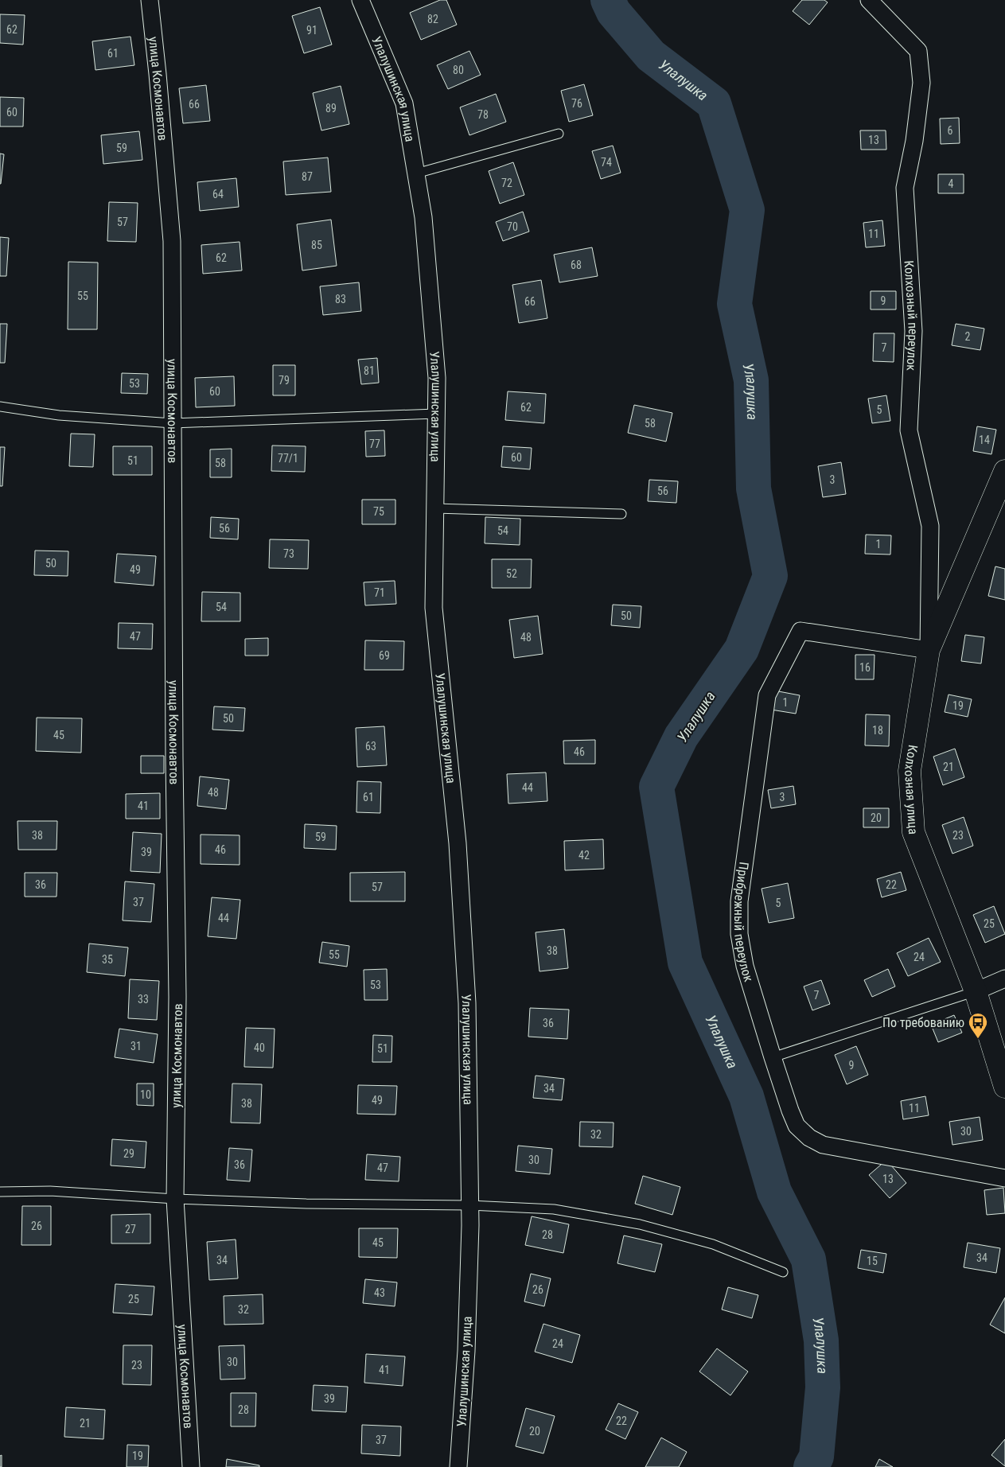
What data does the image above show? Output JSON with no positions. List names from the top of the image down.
{
  "streets": {
    "street": [
      "улица Космонавтов",
      "Улалушинская улица",
      "Колхозный переулок",
      "Колхозная улица",
      "Прибрежный переулок"
    ]
  },
  "crossings": [
    ["Колхозный переулок", "Колхозная улица"],
    ["Колхозный переулок", "Прибрежный переулок"],
    ["Колхозная улица", "Прибрежный переулок"]
  ],
  "water": ["Улалушка"],
  "places": {
    "bus stop": ["По требованию"]
  },
  "house_numbers": [
    "82",
    "62",
    "91",
    "61",
    "80",
    "76",
    "66",
    "89",
    "60",
    "78",
    "6",
    "13",
    "59",
    "74",
    "87",
    "72",
    "4",
    "64",
    "57",
    "70",
    "11",
    "85",
    "62",
    "68",
    "55",
    "83",
    "9",
    "66",
    "2",
    "7",
    "81",
    "79",
    "53",
    "60",
    "62",
    "5",
    "58",
    "14",
    "77",
    "60",
    "77/1",
    "51",
    "58",
    "3",
    "56",
    "75",
    "56",
    "54",
    "1",
    "73",
    "50",
    "49",
    "52",
    "71",
    "54",
    "50",
    "47",
    "48",
    "69",
    "16",
    "1",
    "19",
    "50",
    "18",
    "45",
    "63",
    "46",
    "21",
    "44",
    "48",
    "61",
    "3",
    "41",
    "20",
    "38",
    "23",
    "59",
    "46",
    "39",
    "42",
    "36",
    "22",
    "57",
    "37",
    "5",
    "44",
    "25",
    "38",
    "55",
    "24",
    "35",
    "53",
    "7",
    "33",
    "36",
    "31",
    "40",
    "51",
    "9",
    "34",
    "10",
    "49",
    "38",
    "11",
    "30",
    "32",
    "29",
    "30",
    "36",
    "47",
    "13",
    "26",
    "27",
    "28",
    "45",
    "34",
    "34",
    "15",
    "26",
    "43",
    "25",
    "32",
    "24",
    "30",
    "23",
    "41",
    "39",
    "28",
    "22",
    "21",
    "20",
    "37",
    "19"
  ]
}
